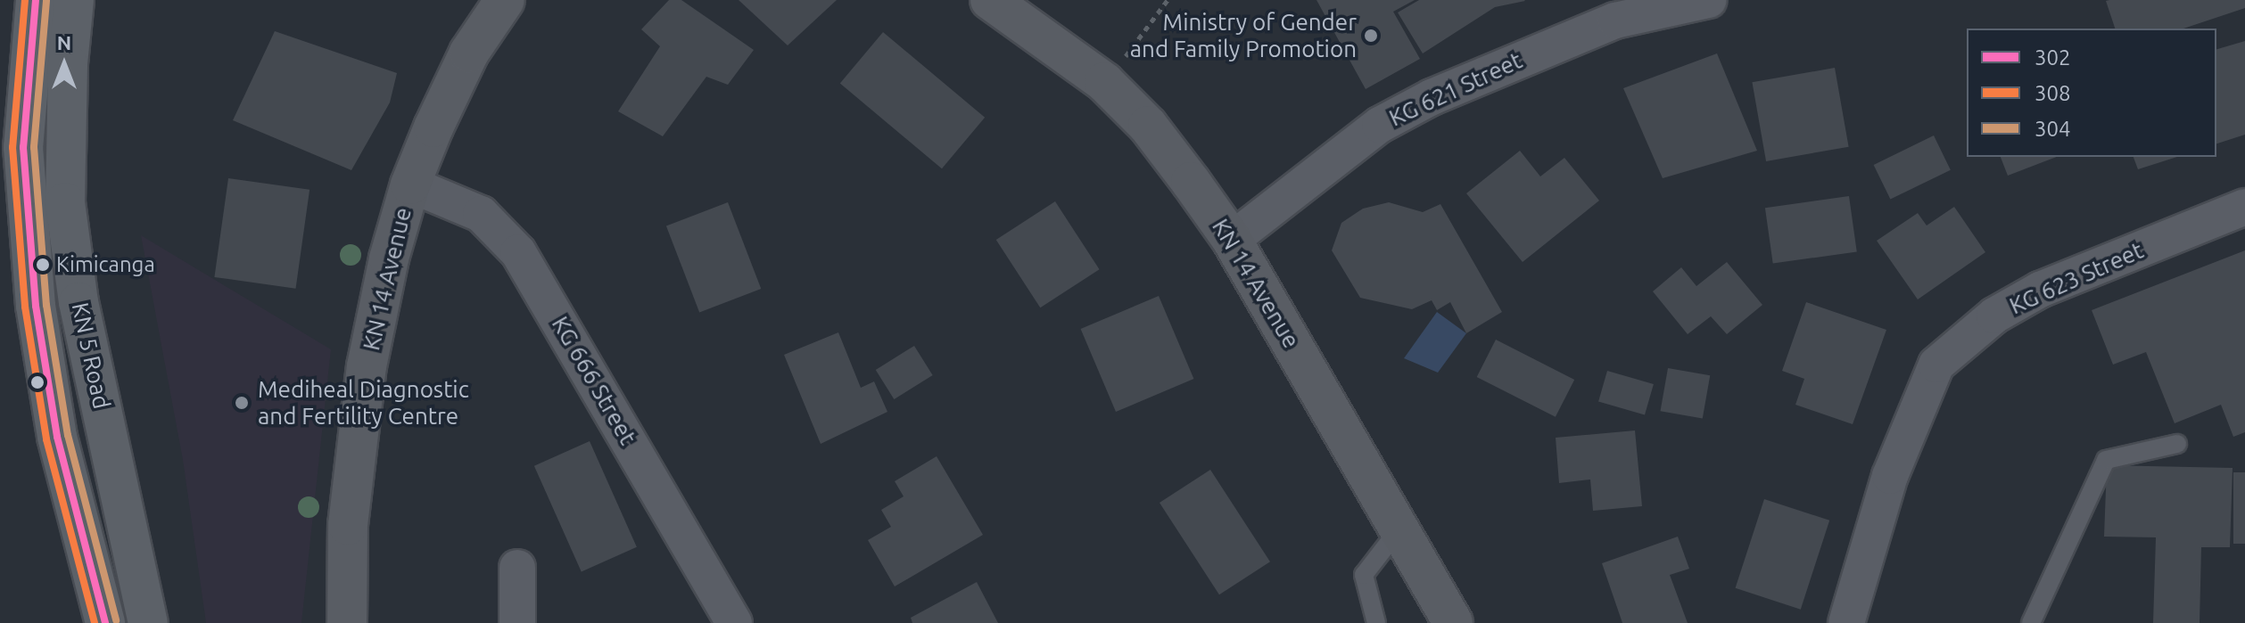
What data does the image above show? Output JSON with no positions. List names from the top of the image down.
{
  "streets": {
    "main road": ["KN 14 Avenue", "KN 5 Road"],
    "street": ["KG 621 Street", "KG 623 Street", "KG 666 Street"]
  },
  "crossings": [
    ["KG 621 Street", "KN 14 Avenue"],
    ["KN 14 Avenue", "KG 666 Street"]
  ],
  "places": ["Ministry of Gender and Family Promotion", "Kimicanga", "Mediheal Diagnostic and Fertility Centre"],
  "lines": ["transit line 302", "transit line 308", "transit line 304"],
  "legend": ["302", "308", "304"],
  "north": "top"
}
